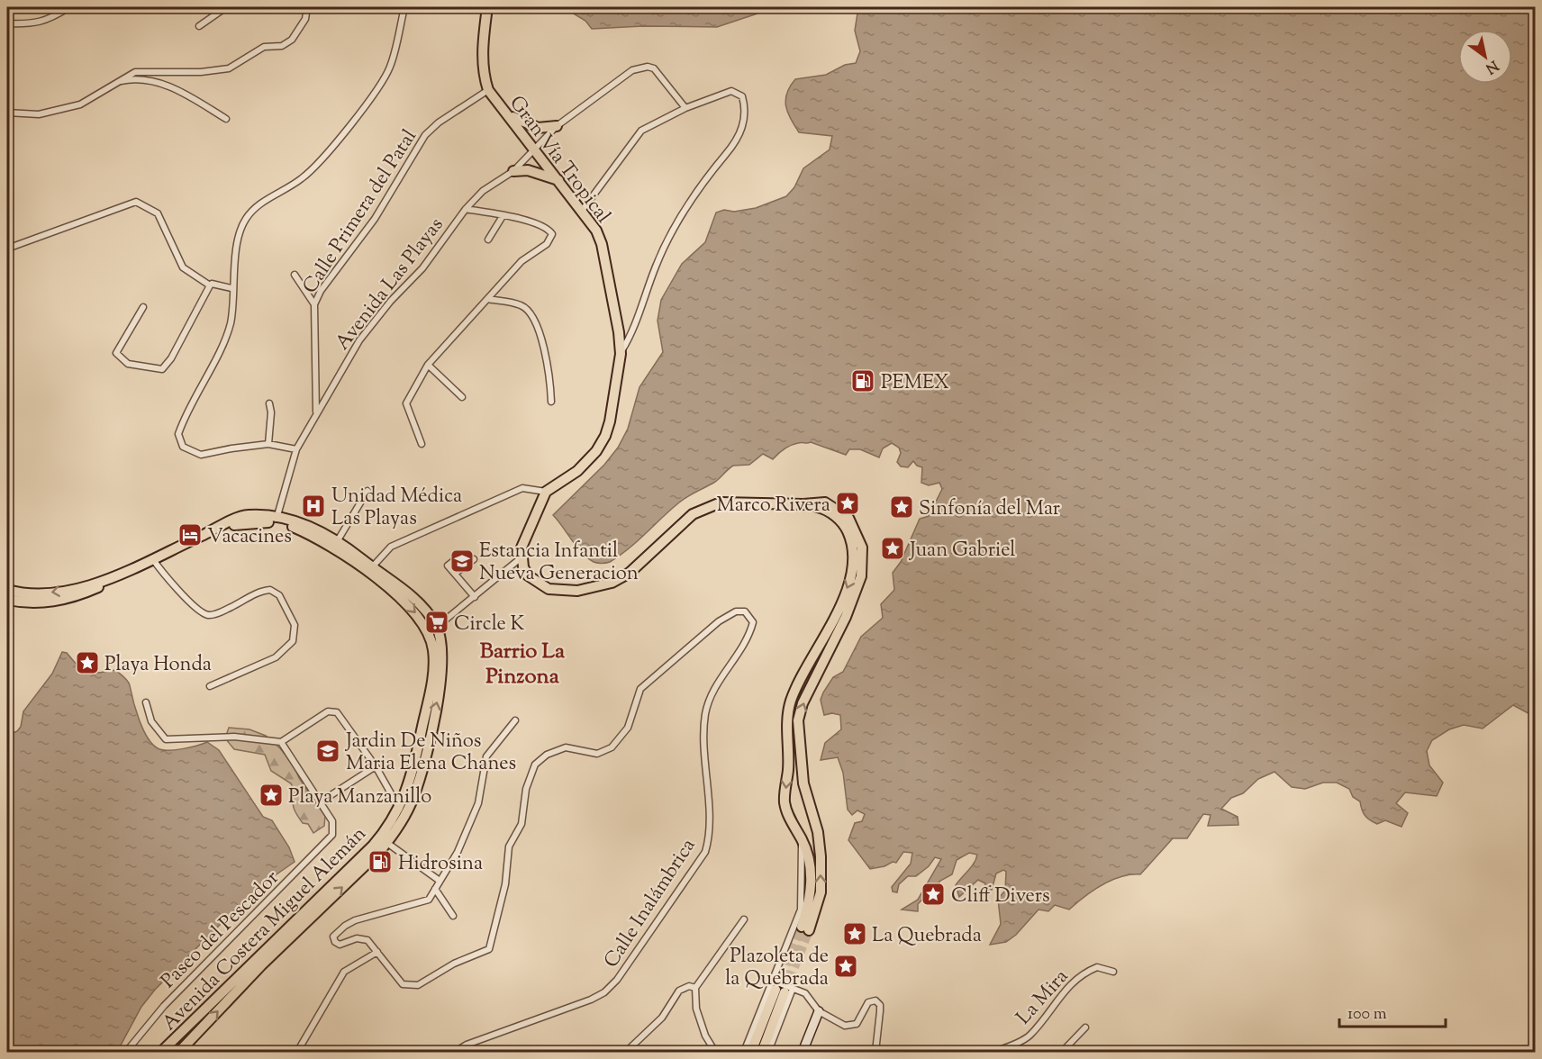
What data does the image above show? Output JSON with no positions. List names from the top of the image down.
{
  "streets": {
    "main road": ["Gran Vía Tropical", "Avenida Costera Miguel Alemán"],
    "street": [
      "Calle Primera del Patal",
      "Avenida Las Playas",
      "Calle Inalámbrica",
      "Paseo del Pescador",
      "La Mira"
    ]
  },
  "crossings": [
    ["Gran Vía Tropical", "Calle Primera del Patal"],
    ["Gran Vía Tropical", "Avenida Las Playas"],
    ["Calle Primera del Patal", "Avenida Las Playas"],
    ["Avenida Las Playas", "Avenida Costera Miguel Alemán"]
  ],
  "districts": ["Barrio La Pinzona"],
  "places": {
    "fuel station": ["PEMEX", "Hidrosina"],
    "place": [
      "Marco Rivera",
      "Sinfonía del Mar",
      "Juan Gabriel",
      "Playa Honda",
      "Playa Manzanillo",
      "Cliff Divers",
      "La Quebrada",
      "Plazoleta de la Quebrada"
    ],
    "hospital": ["Unidad Médica Las Playas"],
    "hotel": ["Vacacines"],
    "school or university": ["Estancia Infantil Nueva Generacion", "Jardin De Niños Maria Elena Chanes"],
    "supermarket": ["Circle K"]
  },
  "scale_bar": "100 m",
  "north": "bottom right"
}
